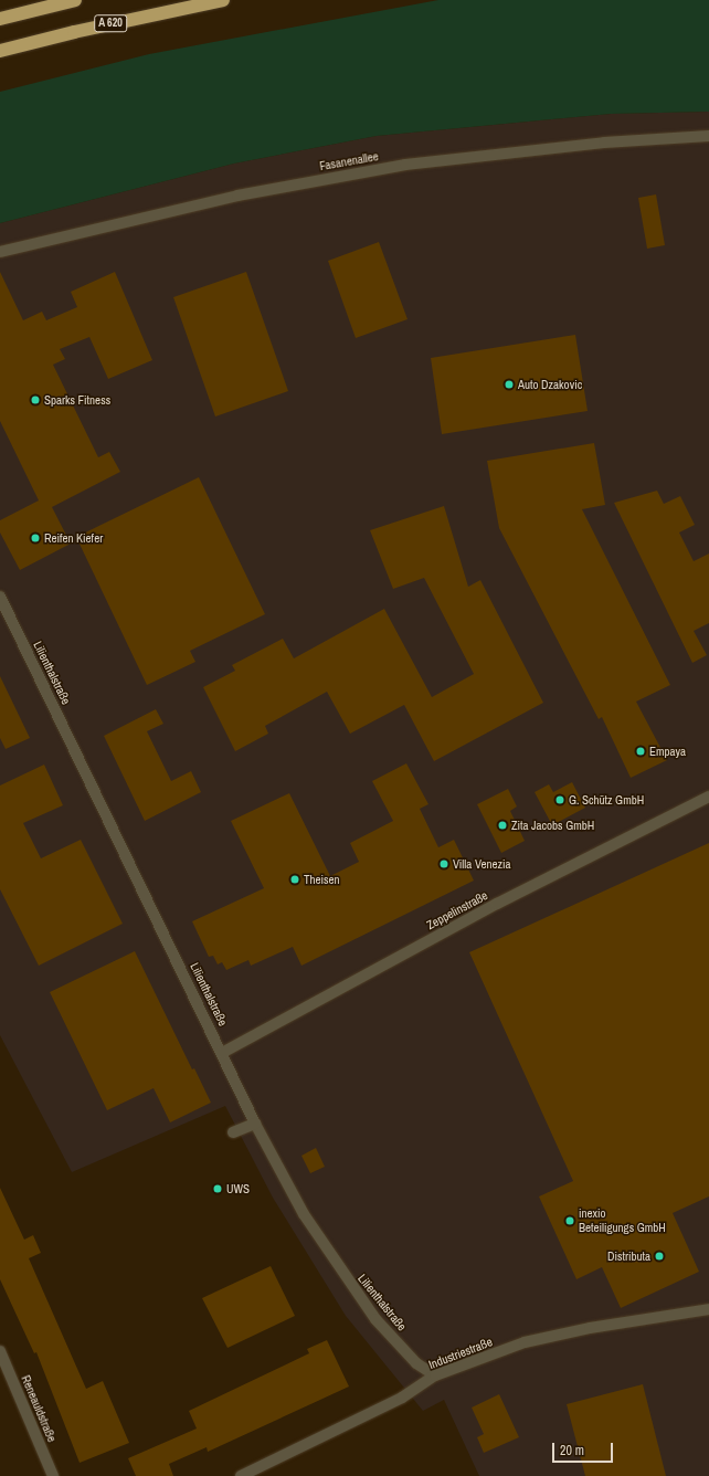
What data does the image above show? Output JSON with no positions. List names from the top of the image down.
{
  "streets": {
    "highway": ["A 620"],
    "street": [
      "Fasanenallee",
      "Lilienthalstraße",
      "Zeppelinstraße",
      "Industriestraße",
      "Reneauldstraße"
    ]
  },
  "crossings": [
    ["Lilienthalstraße", "Zeppelinstraße"],
    ["Lilienthalstraße", "Industriestraße"]
  ],
  "places": [
    "Auto Dzakovic",
    "Sparks Fitness",
    "Reifen Kiefer",
    "Empaya",
    "G. Schütz GmbH",
    "Zita Jacobs GmbH",
    "Villa Venezia",
    "Theisen",
    "UWS",
    "inexio Beteiligungs GmbH",
    "Distributa"
  ],
  "scale_bar": "20 m"
}
